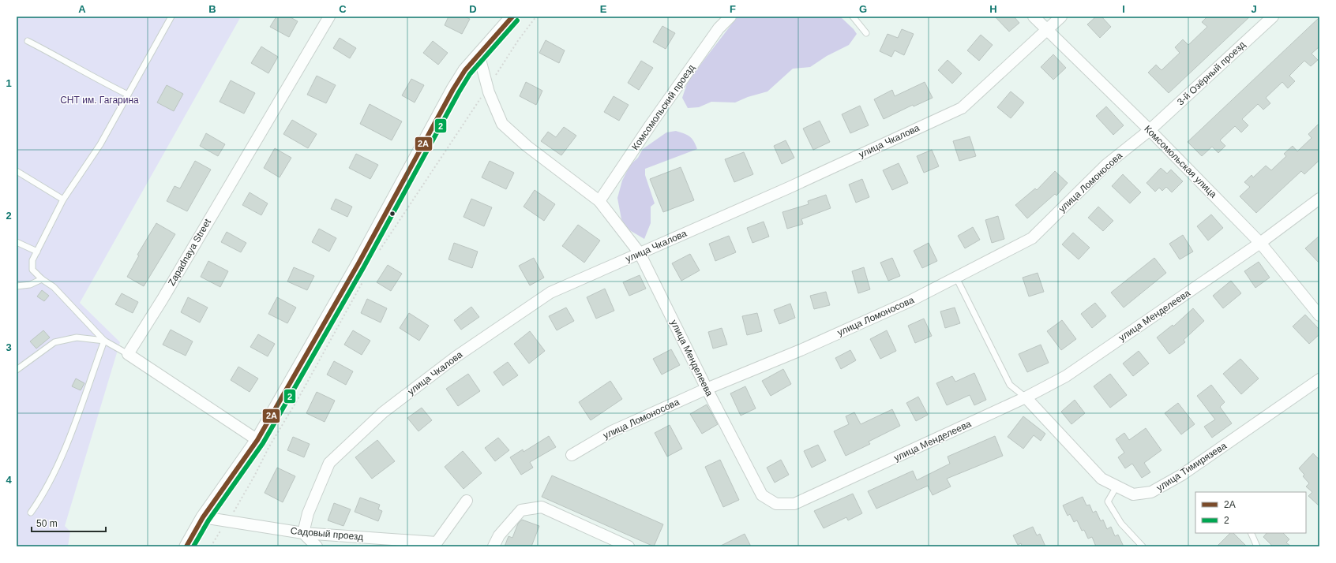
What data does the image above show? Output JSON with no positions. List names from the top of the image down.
{
  "streets": {
    "street": [
      "3-й Озёрный проезд",
      "Комсомольский проезд",
      "улица Чкалова",
      "Комсомольская улица",
      "улица Ломоносова",
      "Zapadnaya Street",
      "улица Менделеева",
      "улица Тимирязева",
      "Садовый проезд"
    ]
  },
  "crossings": [
    ["3-й Озёрный проезд", "Комсомольская улица"],
    ["3-й Озёрный проезд", "улица Ломоносова"],
    ["Комсомольский проезд", "улица Менделеева"],
    ["улица Чкалова", "Комсомольская улица"],
    ["улица Чкалова", "улица Менделеева"],
    ["улица Чкалова", "Садовый проезд"],
    ["Комсомольская улица", "улица Ломоносова"],
    ["Комсомольская улица", "улица Менделеева"],
    ["улица Ломоносова", "улица Менделеева"],
    ["улица Менделеева", "улица Тимирязева"]
  ],
  "parks": ["СНТ им. Гагарина"],
  "lines": ["transit line 2А", "transit line 2"],
  "legend": ["2А", "2"],
  "scale_bar": "50 m",
  "grid": {
    "columns": [
      "A",
      "B",
      "C",
      "D",
      "E",
      "F",
      "G",
      "H",
      "I",
      "J"
    ],
    "rows": [
      "1",
      "2",
      "3",
      "4"
    ]
  }
}
